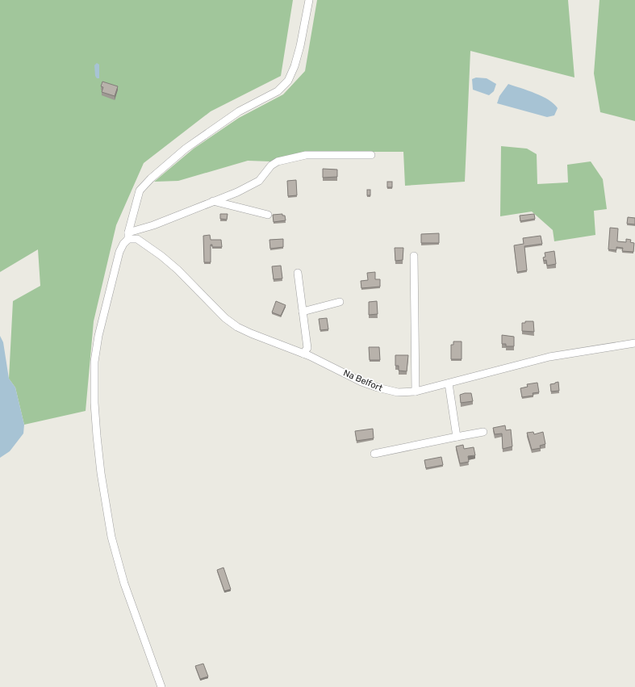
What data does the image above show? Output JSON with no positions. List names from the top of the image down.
{
  "streets": {
    "street": ["Na Belfort"]
  }
}
